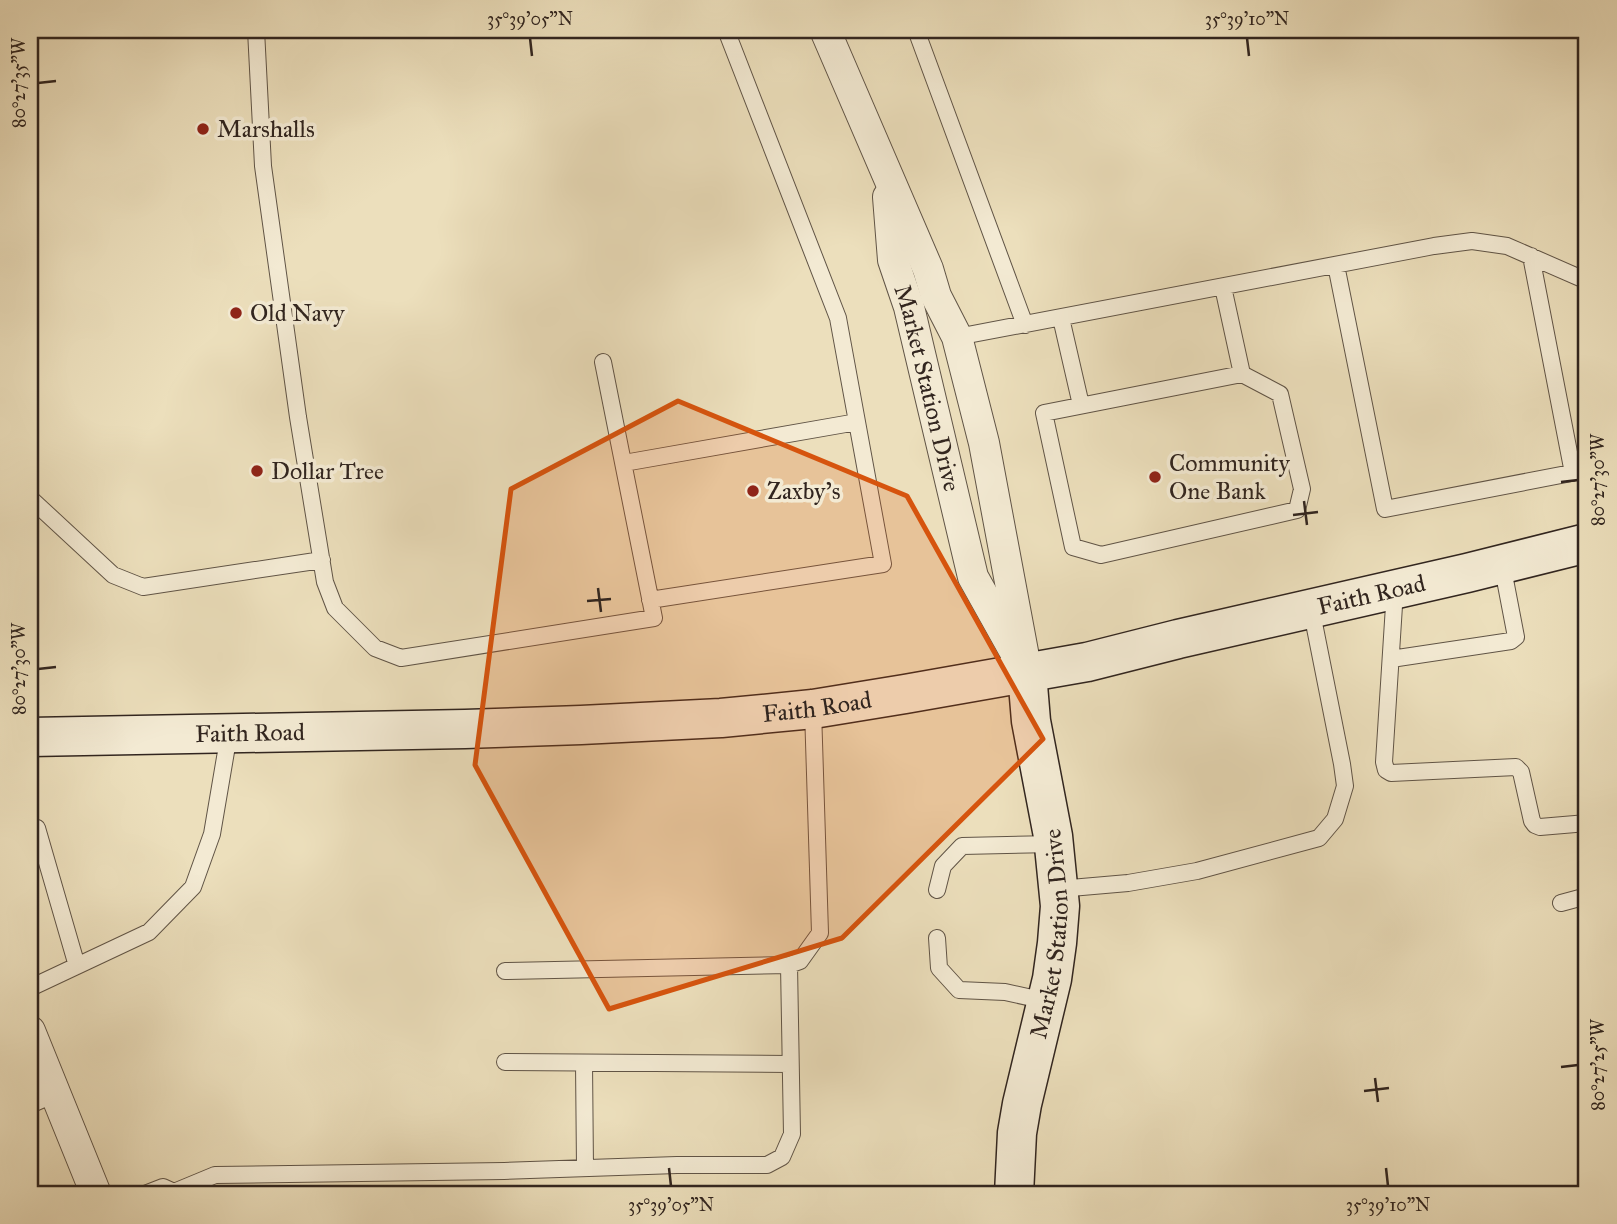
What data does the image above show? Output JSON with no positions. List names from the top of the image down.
{
  "streets": {
    "main road": ["Market Station Drive", "Faith Road"]
  },
  "crossings": [
    ["Market Station Drive", "Faith Road"]
  ],
  "places": [
    "Marshalls",
    "Old Navy",
    "Dollar Tree",
    "Community One Bank",
    "Zaxby's"
  ],
  "coordinates": [
    "35°39'05\"N",
    "35°39'10\"N",
    "80°27'35\"W",
    "80°27'30\"W",
    "80°27'25\"W"
  ]
}
